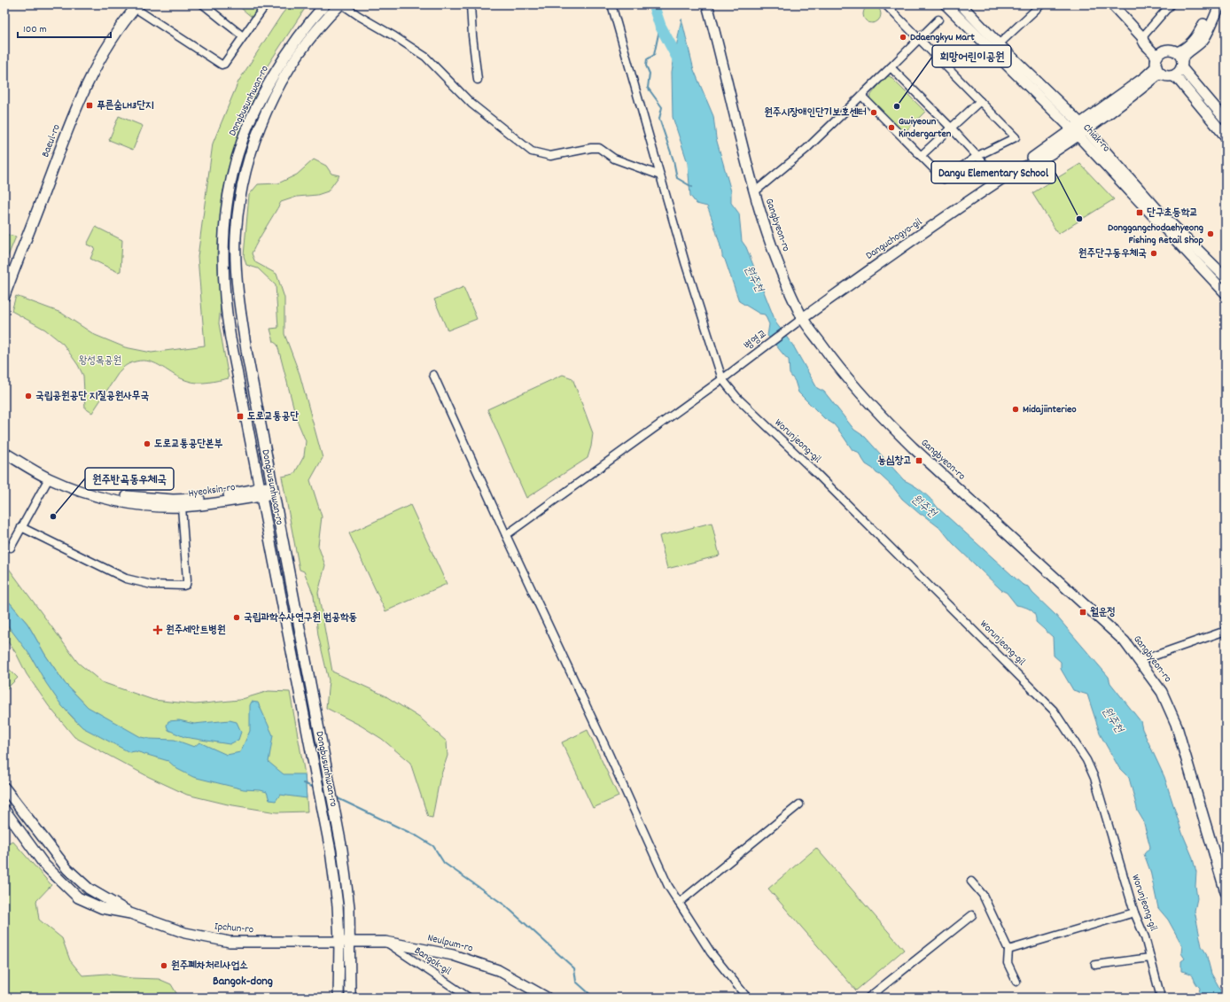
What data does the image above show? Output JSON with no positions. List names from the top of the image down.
{
  "streets": {
    "street": [
      "Dongbusunhwan-ro",
      "Chiak-ro",
      "Baeul-ro",
      "Gangbyeon-ro",
      "Danguchogyo-gil",
      "병영교",
      "Worunjeong-gil",
      "Hyeoksin-ro",
      "Ipchun-ro",
      "Neulpum-ro",
      "Bangok-gil"
    ]
  },
  "crossings": [
    ["Dongbusunhwan-ro", "Hyeoksin-ro"],
    ["Dongbusunhwan-ro", "Ipchun-ro"],
    ["Dongbusunhwan-ro", "Neulpum-ro"],
    ["Chiak-ro", "Danguchogyo-gil"],
    ["Gangbyeon-ro", "Danguchogyo-gil"],
    ["Gangbyeon-ro", "병영교"],
    ["Danguchogyo-gil", "병영교"],
    ["병영교", "Worunjeong-gil"],
    ["Ipchun-ro", "Neulpum-ro"],
    ["Neulpum-ro", "Bangok-gil"]
  ],
  "districts": ["Bangok-dong"],
  "water": ["원주천"],
  "parks": ["왕성목공원"],
  "places": {
    "other": [
      "Ddaengkyu Mart",
      "희망어린이공원",
      "원주시장애인단기보호센터",
      "Gwiyeoun Kindergarten",
      "Dangu Elementary School",
      "Donggangchodaehyeong Fishing Retail Shop",
      "원주단구동우체국",
      "국립공원공단 지질공원사무국",
      "Midajiinterieo",
      "도로교통공단본부",
      "원주반곡동우체국",
      "국립과학수사연구원 법공학동",
      "원주폐차처리사업소"
    ],
    "transit": [
      "푸른숨LH3단지",
      "단구초등학교",
      "도로교통공단",
      "농심창고",
      "월운정"
    ],
    "health": ["원주세안트병원"]
  },
  "scale_bar": "100 m"
}
